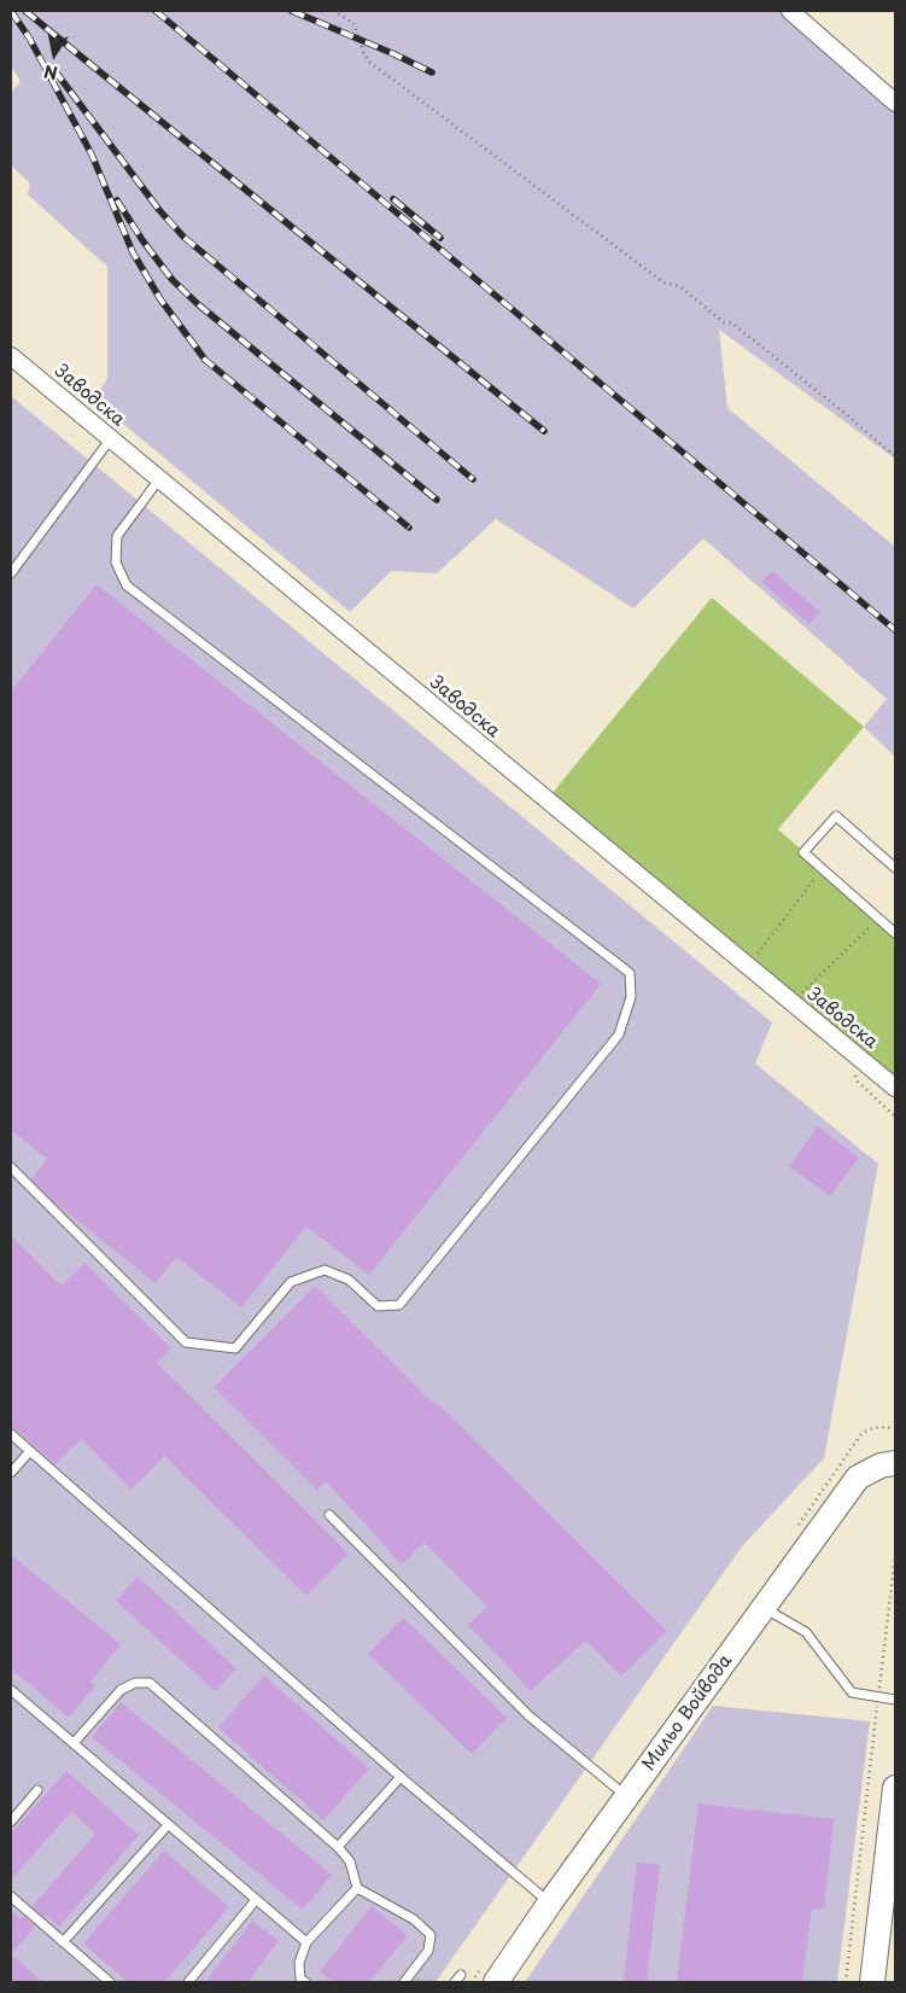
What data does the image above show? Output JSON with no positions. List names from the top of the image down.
{
  "streets": {
    "street": ["Заводска", "Мильо Войвода"]
  },
  "north": "bottom"
}
